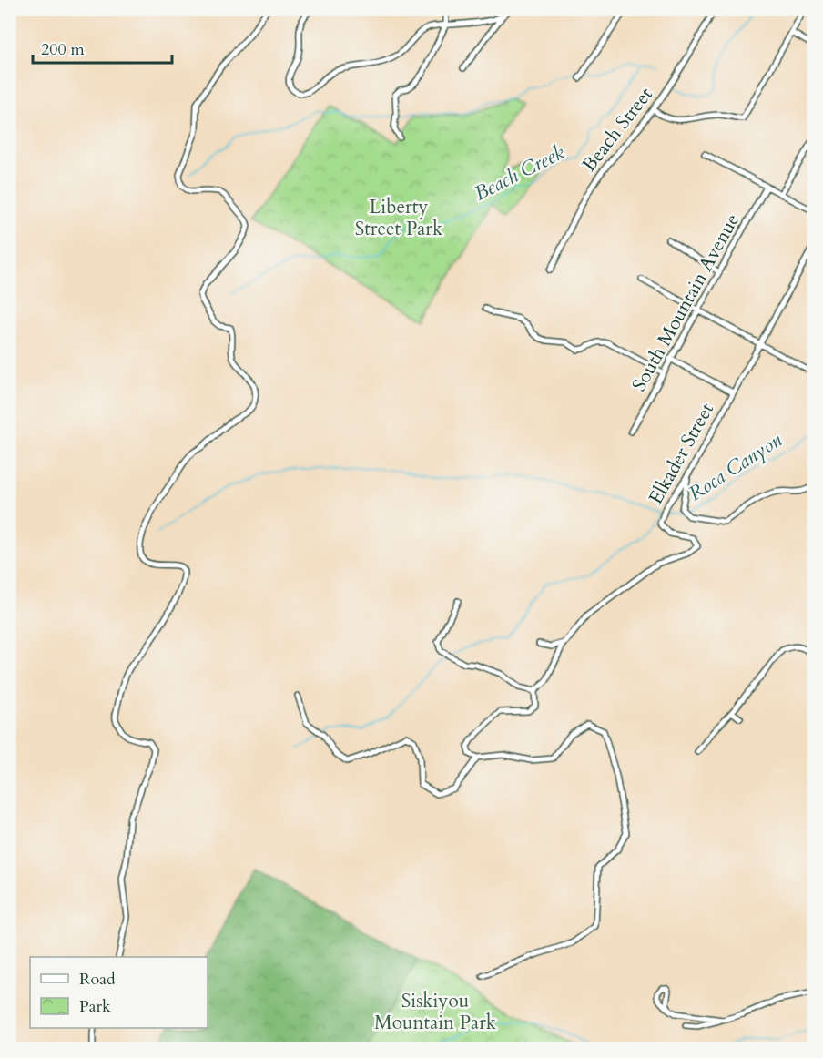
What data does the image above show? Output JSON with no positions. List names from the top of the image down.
{
  "streets": {
    "street": ["Beach Street", "South Mountain Avenue", "Elkader Street"]
  },
  "water": ["Beach Creek", "Roca Canyon"],
  "parks": ["Liberty Street Park", "Siskiyou Mountain Park"],
  "legend": ["Road", "Park"],
  "scale_bar": "200 m"
}
